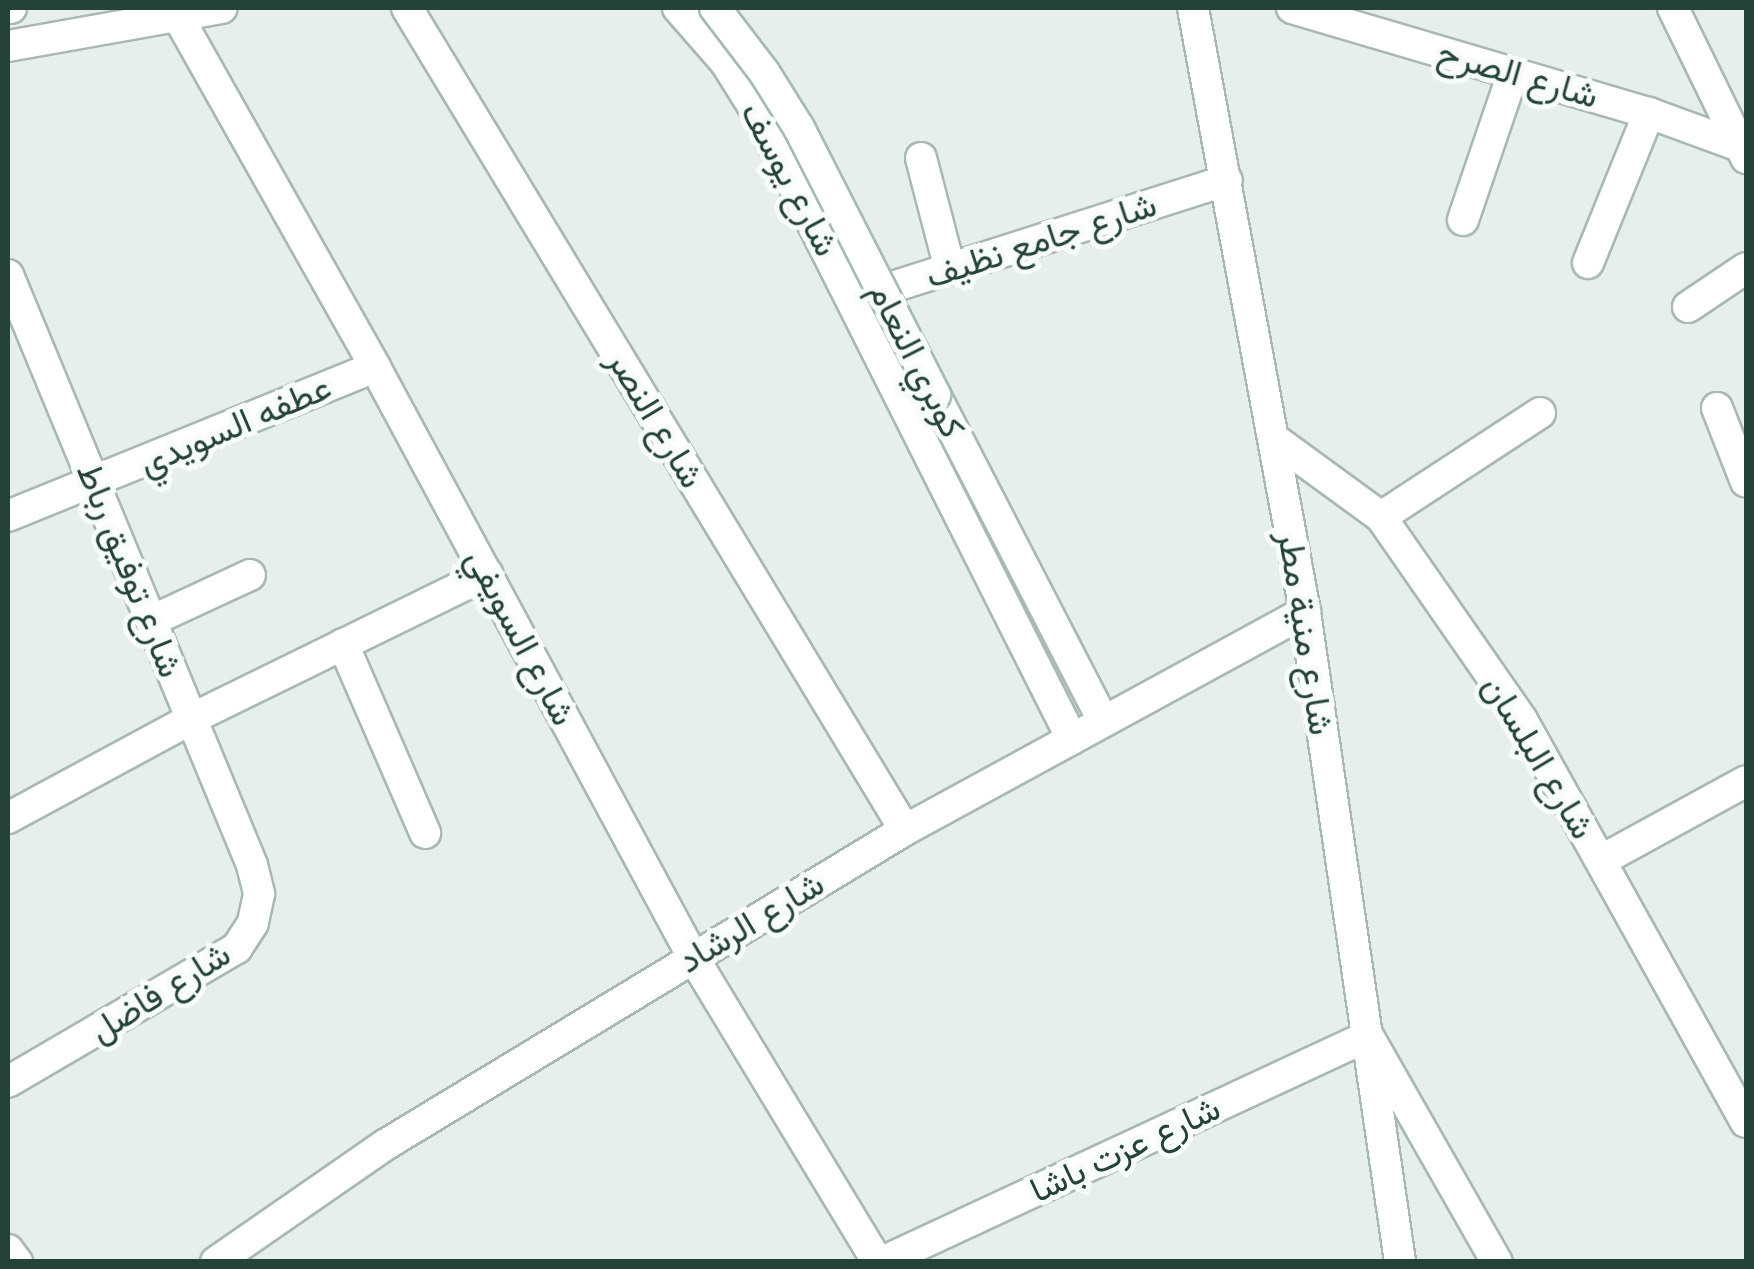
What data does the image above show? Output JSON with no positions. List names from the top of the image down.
{
  "streets": {
    "street": [
      "شارع الصرح",
      "شارع يوسف",
      "شارع جامع نظيف",
      "كوبري النعام",
      "شارع النصر",
      "عطفه السويدي",
      "شارع توفيق رباط",
      "شارع منية مطر",
      "شارع السويفي",
      "شارع البلسان",
      "شارع الرشاد",
      "شارع فاضل",
      "شارع عزت باشا"
    ]
  },
  "crossings": [
    ["شارع يوسف", "شارع جامع نظيف"],
    ["شارع يوسف", "شارع الرشاد"],
    ["شارع جامع نظيف", "شارع منية مطر"],
    ["كوبري النعام", "شارع الرشاد"],
    ["شارع النصر", "شارع الرشاد"],
    ["عطفه السويدي", "شارع توفيق رباط"],
    ["عطفه السويدي", "شارع السويفي"],
    ["شارع توفيق رباط", "شارع فاضل"],
    ["شارع منية مطر", "شارع البلسان"],
    ["شارع منية مطر", "شارع الرشاد"],
    ["شارع منية مطر", "شارع عزت باشا"],
    ["شارع السويفي", "شارع الرشاد"],
    ["شارع السويفي", "شارع عزت باشا"]
  ]
}
